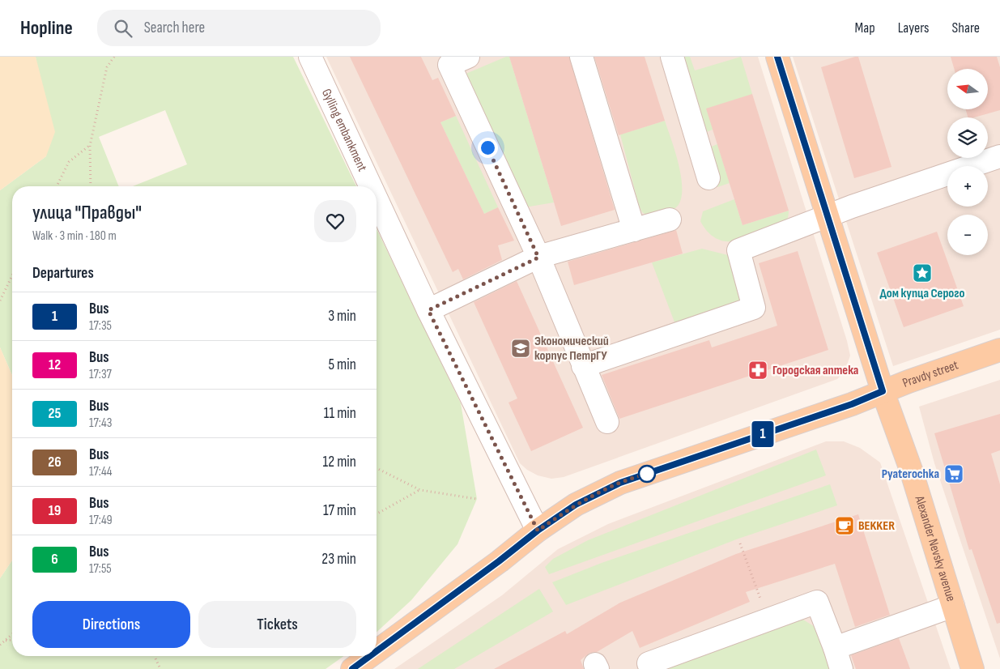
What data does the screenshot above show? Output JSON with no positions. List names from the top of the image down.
{
  "streets": {
    "main road": ["Pravdy street", "Alexander Nevsky avenue"],
    "street": ["Gylling embankment"]
  },
  "crossings": [
    ["Gylling embankment", "Pravdy street"],
    ["Pravdy street", "Alexander Nevsky avenue"]
  ],
  "places": {
    "place": ["Дом купца Серого"],
    "school or university": ["Экономический корпус ПетрГУ"],
    "pharmacy": ["Городская аптека"],
    "supermarket": ["Pyaterochka"],
    "cafe": ["BEKKER"]
  },
  "lines": ["bus line 1"],
  "north": "left",
  "page": {
    "header": "Hopline",
    "search": "Search here",
    "nav": ["Map", "Layers", "Share"],
    "on_map": "1",
    "map_buttons": ["+", "−"],
    "heading": [
      ["улица \"Правды\"", "Walk · 3 min · 180 m"],
      "Departures"
    ],
    "list": [
      {
        "mark": "1",
        "name": "Bus",
        "note": "17:35",
        "value": "3 min"
      },
      {
        "mark": "12",
        "name": "Bus",
        "note": "17:37",
        "value": "5 min"
      },
      {
        "mark": "25",
        "name": "Bus",
        "note": "17:43",
        "value": "11 min"
      },
      {
        "mark": "26",
        "name": "Bus",
        "note": "17:44",
        "value": "12 min"
      },
      {
        "mark": "19",
        "name": "Bus",
        "note": "17:49",
        "value": "17 min"
      },
      {
        "mark": "6",
        "name": "Bus",
        "note": "17:55",
        "value": "23 min"
      }
    ],
    "buttons": ["Directions", "Tickets"]
  }
}
